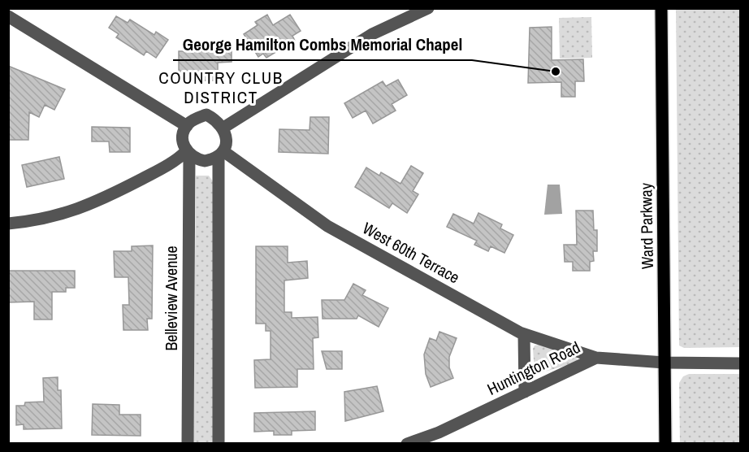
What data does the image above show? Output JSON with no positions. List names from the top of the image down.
{
  "streets": {
    "main road": ["Ward Parkway"],
    "street": ["West 60th Terrace", "Belleview Avenue", "Huntington Road"]
  },
  "crossings": [
    ["Ward Parkway", "Huntington Road"],
    ["West 60th Terrace", "Belleview Avenue"],
    ["West 60th Terrace", "Huntington Road"]
  ],
  "districts": ["COUNTRY CLUB DISTRICT"],
  "places": ["George Hamilton Combs Memorial Chapel"]
}
